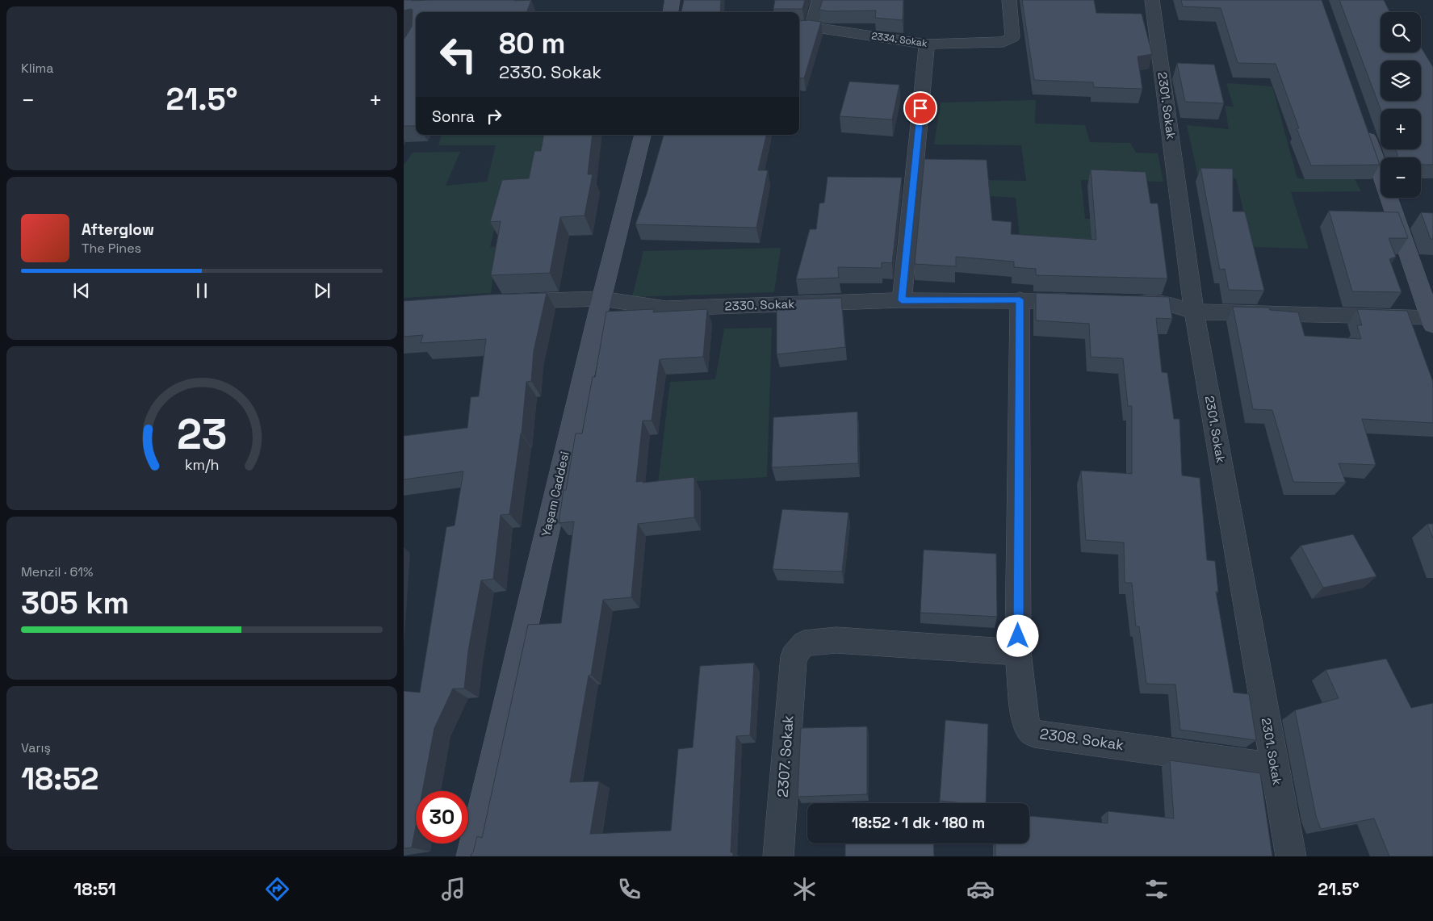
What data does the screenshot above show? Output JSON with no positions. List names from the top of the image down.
{
  "streets": {
    "street": [
      "2334. Sokak",
      "2301. Sokak",
      "2330. Sokak",
      "Yaşam Caddesi",
      "2308. Sokak",
      "2307. Sokak"
    ]
  },
  "crossings": [
    ["2301. Sokak", "2308. Sokak"],
    ["2330. Sokak", "Yaşam Caddesi"],
    ["2330. Sokak", "2308. Sokak"],
    ["2308. Sokak", "2307. Sokak"]
  ],
  "page": {
    "tile": [
      "Klima",
      ["Menzil · 61%", "305 km"],
      ["Varış", "18:52"]
    ],
    "map_buttons": ["+", "−"],
    "turn": ["80 m", "2330. Sokak"],
    "heat": ["−", "21.5°", "+"],
    "then": "Sonra",
    "song": ["Afterglow", "The Pines"],
    "limit": "30",
    "trip": "18:52 · 1 dk · 180 m",
    "tabs": ["18:51", "21.5°"],
    "gauge": ["23", "km/h"]
  }
}
